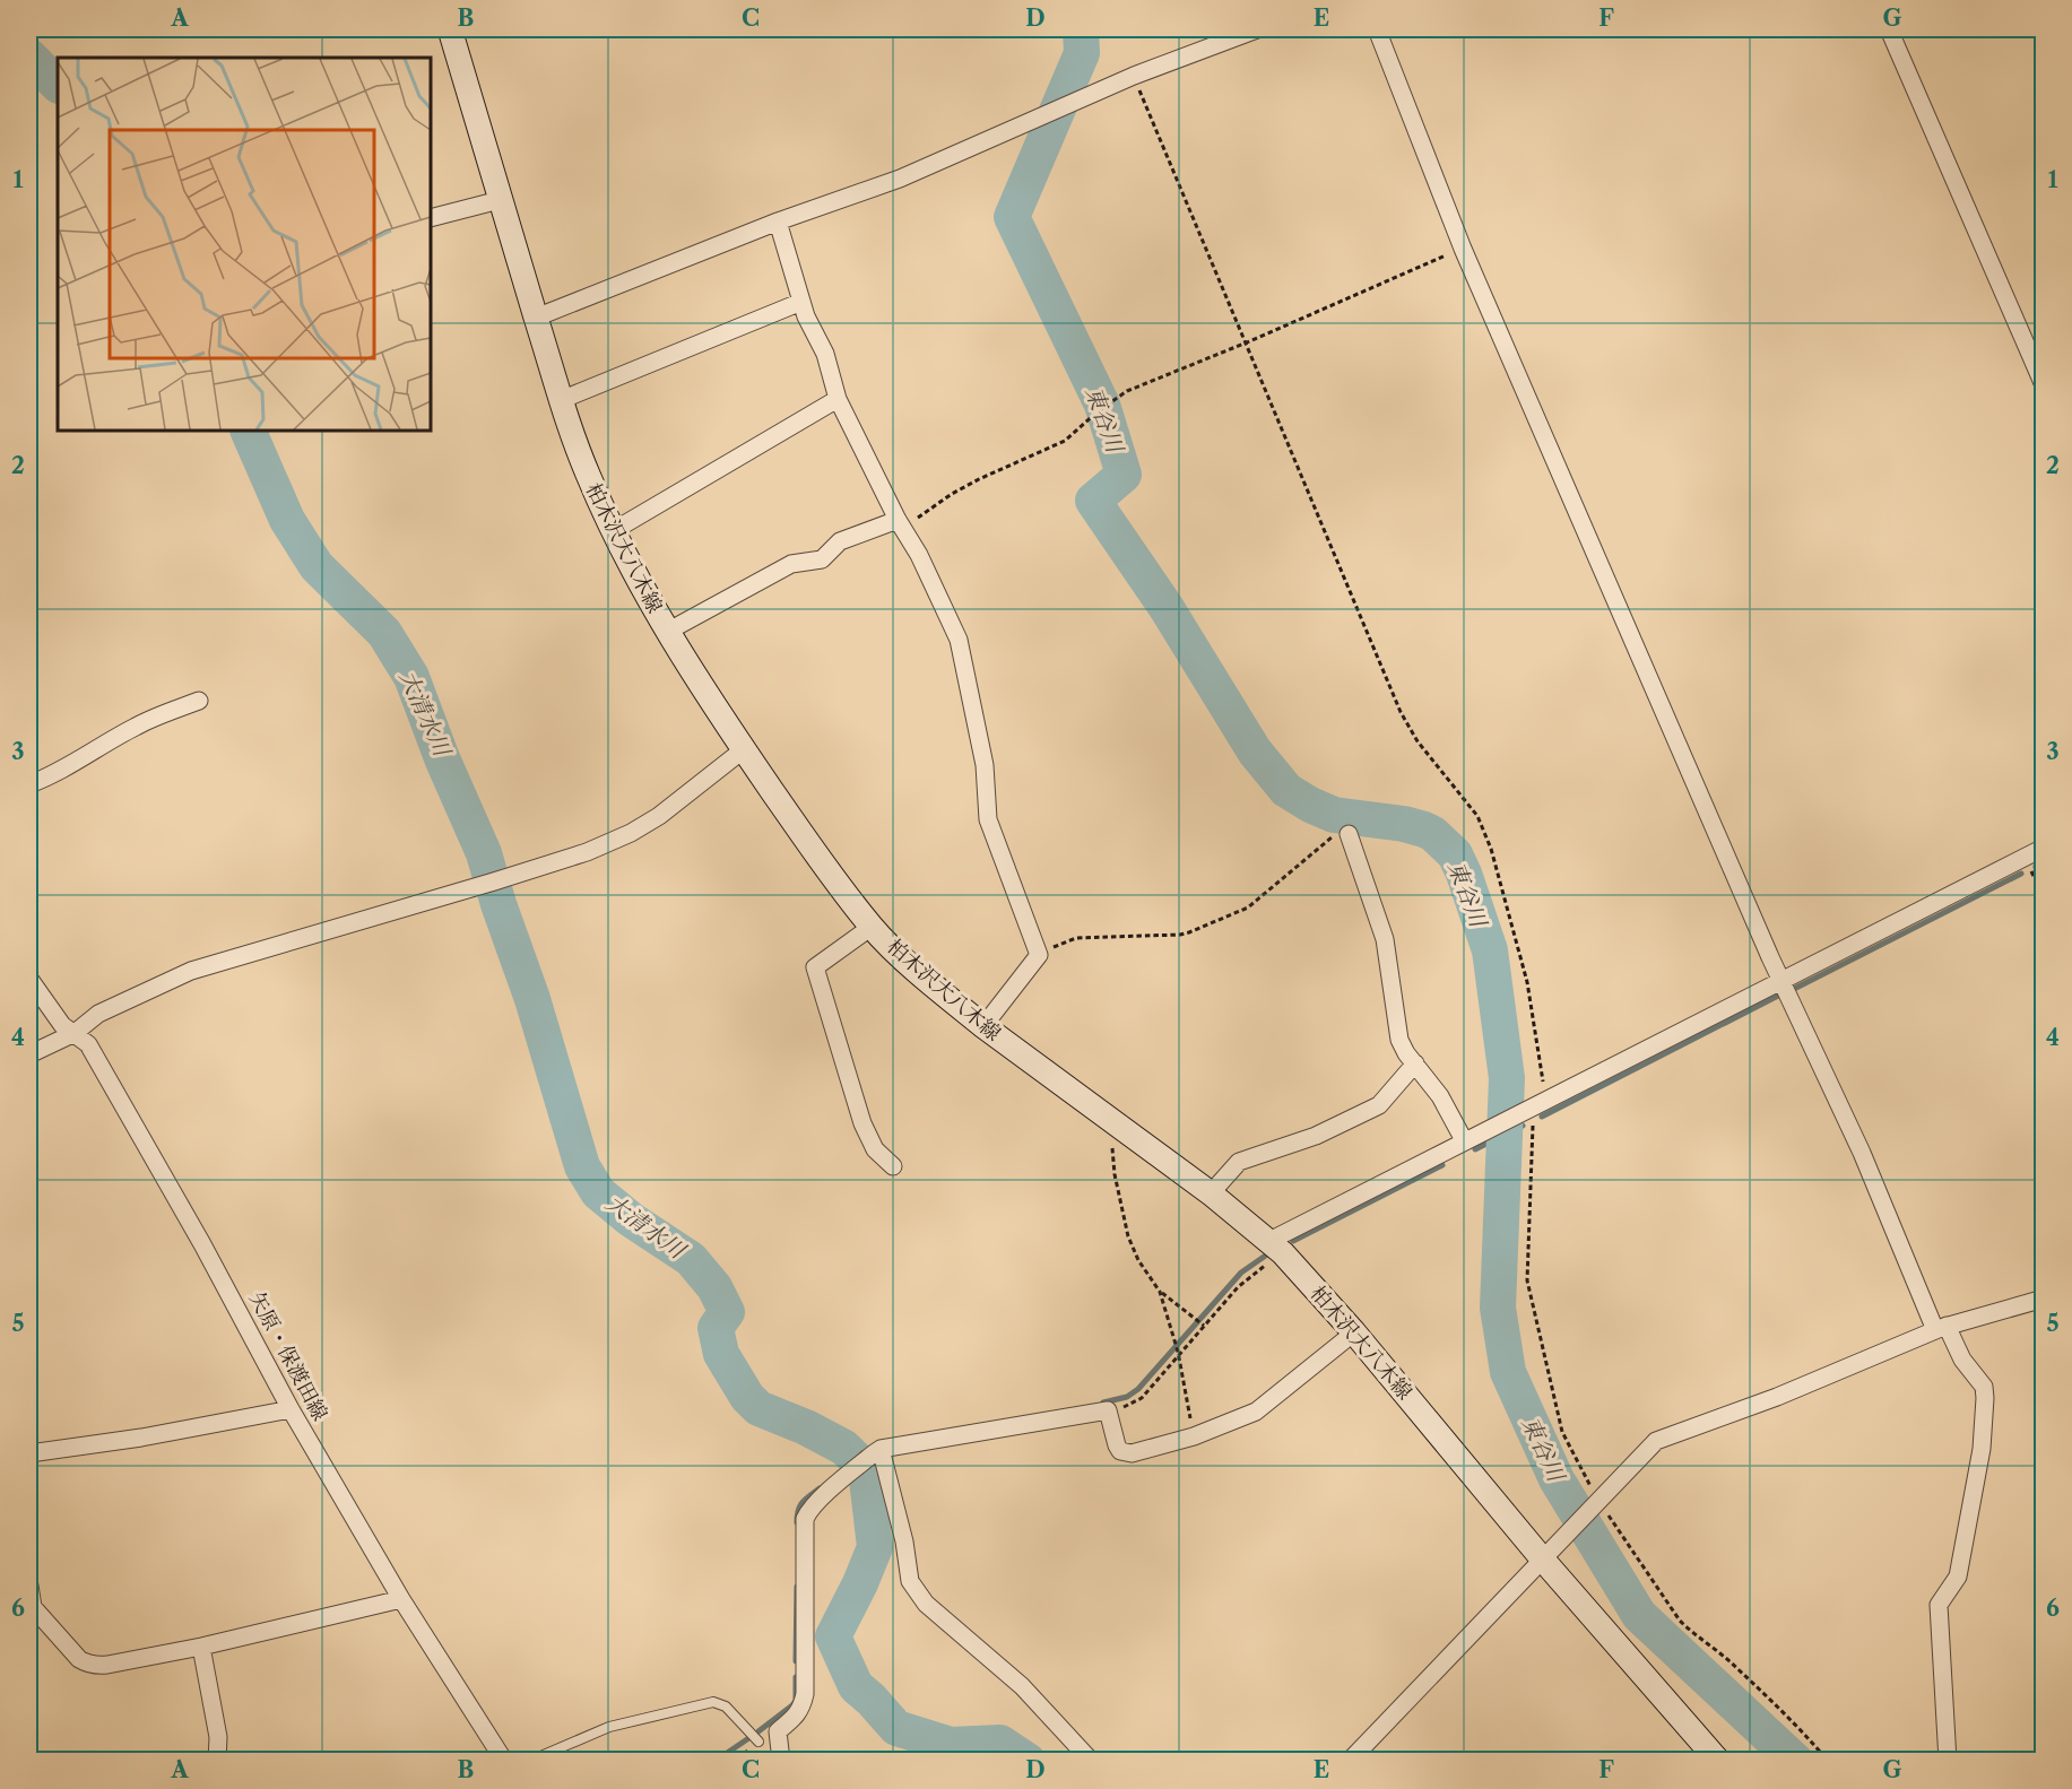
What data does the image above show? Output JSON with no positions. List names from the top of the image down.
{
  "streets": {
    "main road": ["柏木沢大八木線"],
    "street": ["矢原・保渡田線"]
  },
  "water": ["東谷川", "大清水川"],
  "grid": {
    "columns": [
      "A",
      "B",
      "C",
      "D",
      "E",
      "F",
      "G"
    ],
    "rows": [
      "1",
      "2",
      "3",
      "4",
      "5",
      "6"
    ]
  }
}
